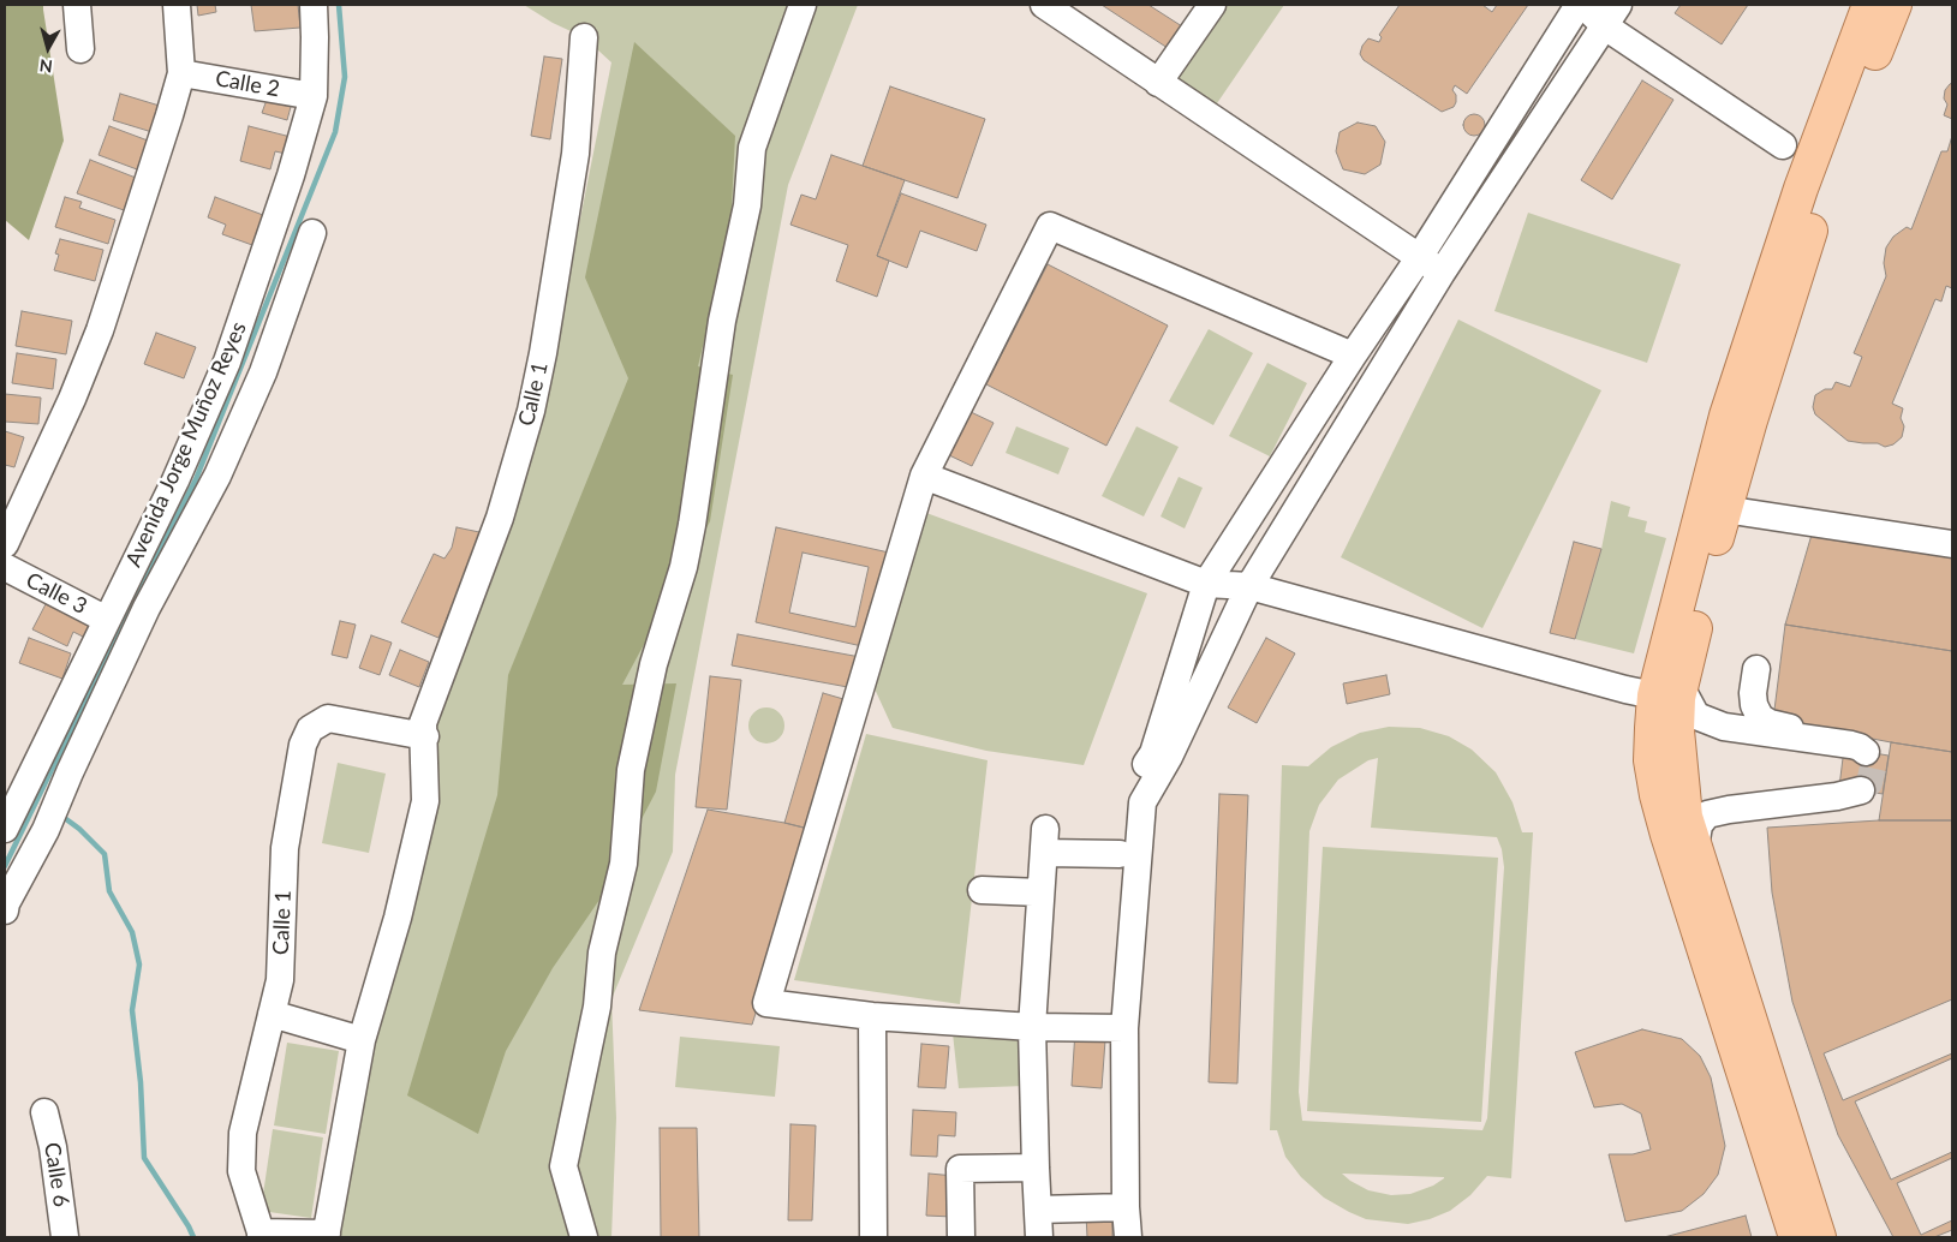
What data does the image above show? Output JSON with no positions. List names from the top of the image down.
{
  "streets": {
    "street": [
      "Calle 2",
      "Calle 1",
      "Avenida Jorge Muñoz Reyes",
      "Calle 3",
      "Calle 6"
    ]
  },
  "crossings": [
    ["Calle 2", "Avenida Jorge Muñoz Reyes"],
    ["Avenida Jorge Muñoz Reyes", "Calle 3"]
  ],
  "north": "bottom"
}
